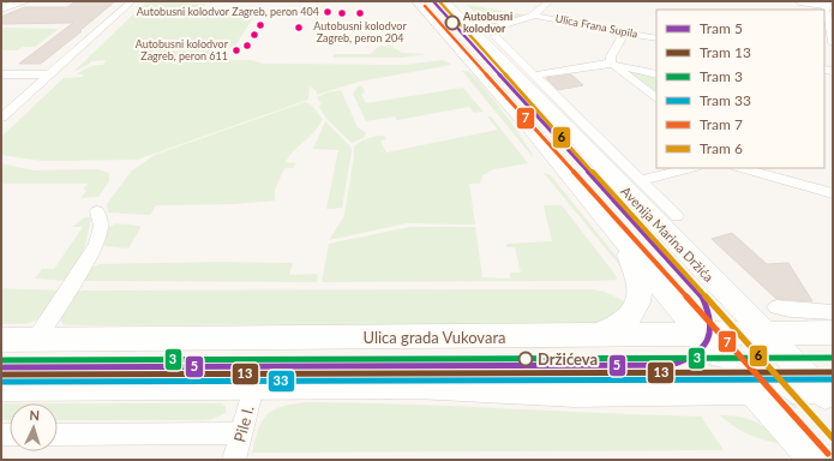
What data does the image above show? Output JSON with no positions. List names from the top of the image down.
{
  "streets": {
    "main road": ["Avenija Marina Držića", "Ulica grada Vukovara"],
    "street": ["Ulica Frana Supila", "Pile I."]
  },
  "crossings": [
    ["Avenija Marina Držića", "Ulica grada Vukovara"]
  ],
  "places": [
    "Autobusni kolodvor Zagreb, peron 404",
    "Autobusni kolodvor Zagreb, peron 204",
    "Autobusni kolodvor",
    "Autobusni kolodvor Zagreb, peron 611",
    "Držićeva"
  ],
  "lines": [
    "tram line 5",
    "tram line 6",
    "tram line 7",
    "tram line 3",
    "tram line 13",
    "tram line 33"
  ],
  "legend": [
    "Tram 5",
    "Tram 13",
    "Tram 3",
    "Tram 33",
    "Tram 7",
    "Tram 6"
  ],
  "north": "top"
}
